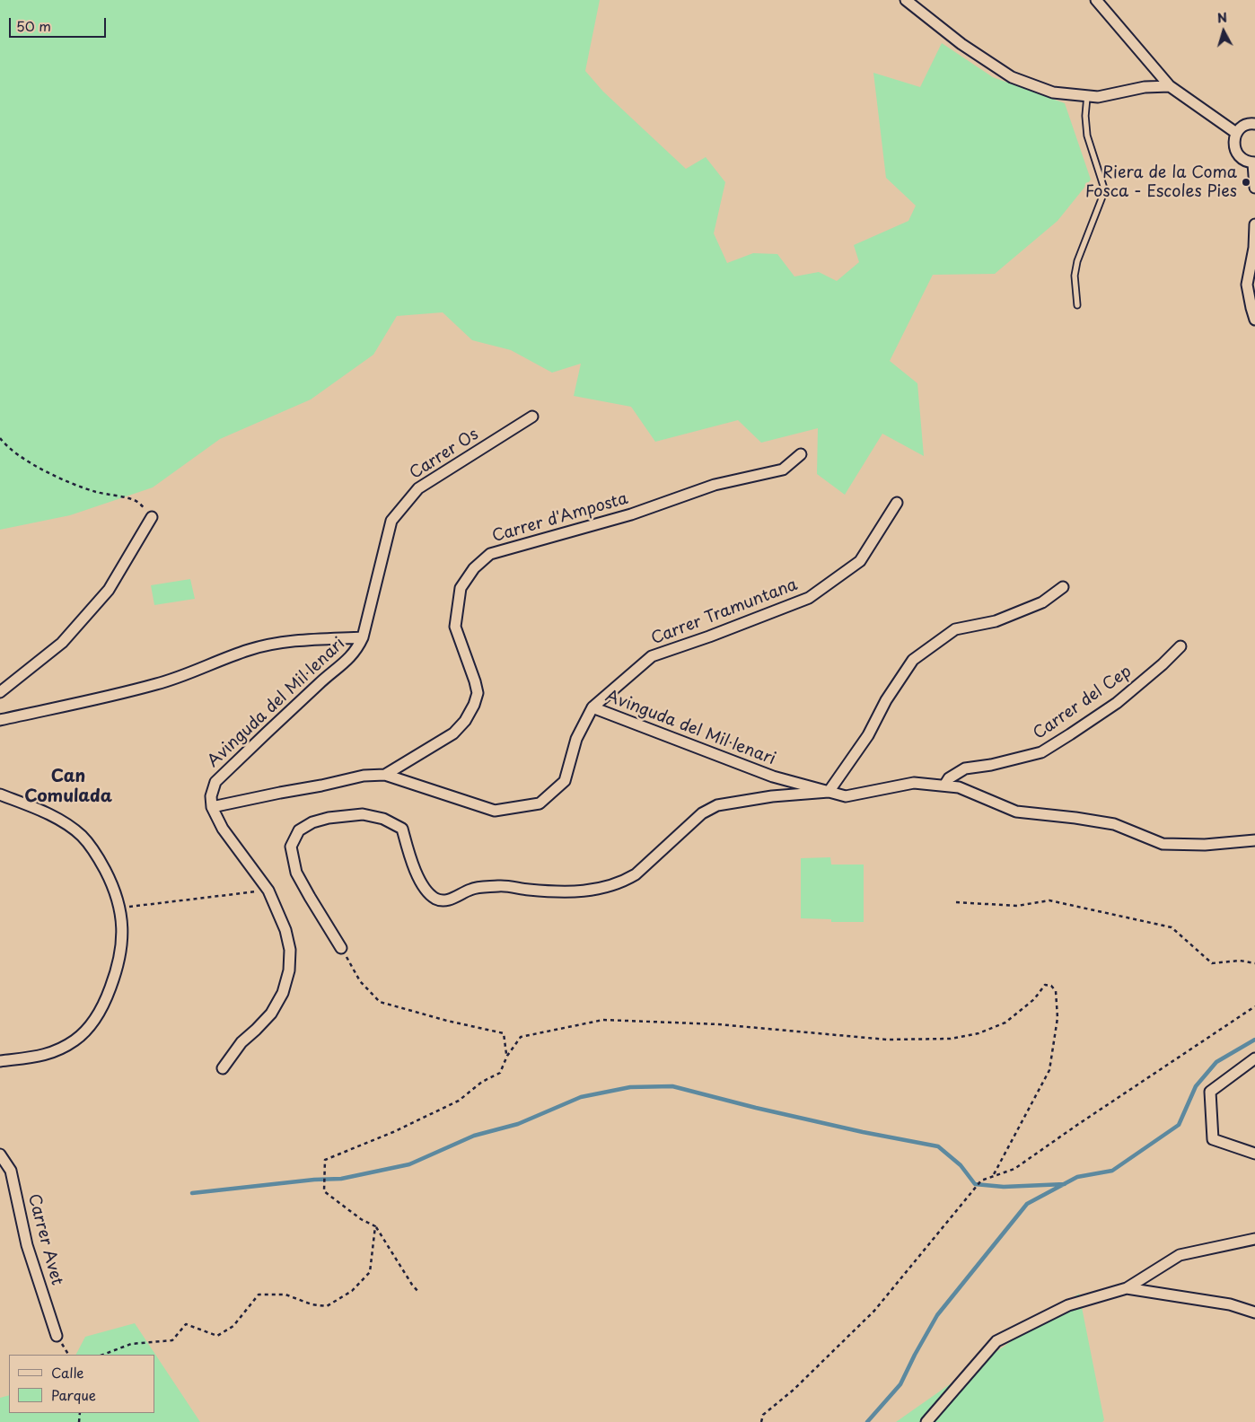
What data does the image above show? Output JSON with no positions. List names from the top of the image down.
{
  "streets": {
    "street": [
      "Carrer Os",
      "Carrer d'Amposta",
      "Carrer Tramuntana",
      "Avinguda del Mil·lenari",
      "Carrer del Cep",
      "Carrer Avet"
    ]
  },
  "crossings": [
    ["Carrer Os", "Avinguda del Mil·lenari"],
    ["Carrer d'Amposta", "Avinguda del Mil·lenari"],
    ["Carrer Tramuntana", "Avinguda del Mil·lenari"],
    ["Avinguda del Mil·lenari", "Carrer del Cep"]
  ],
  "districts": ["Can Comulada"],
  "places": ["Riera de la Coma Fosca - Escoles Pies"],
  "legend": ["Calle", "Parque"],
  "scale_bar": "50 m",
  "north": "top"
}
